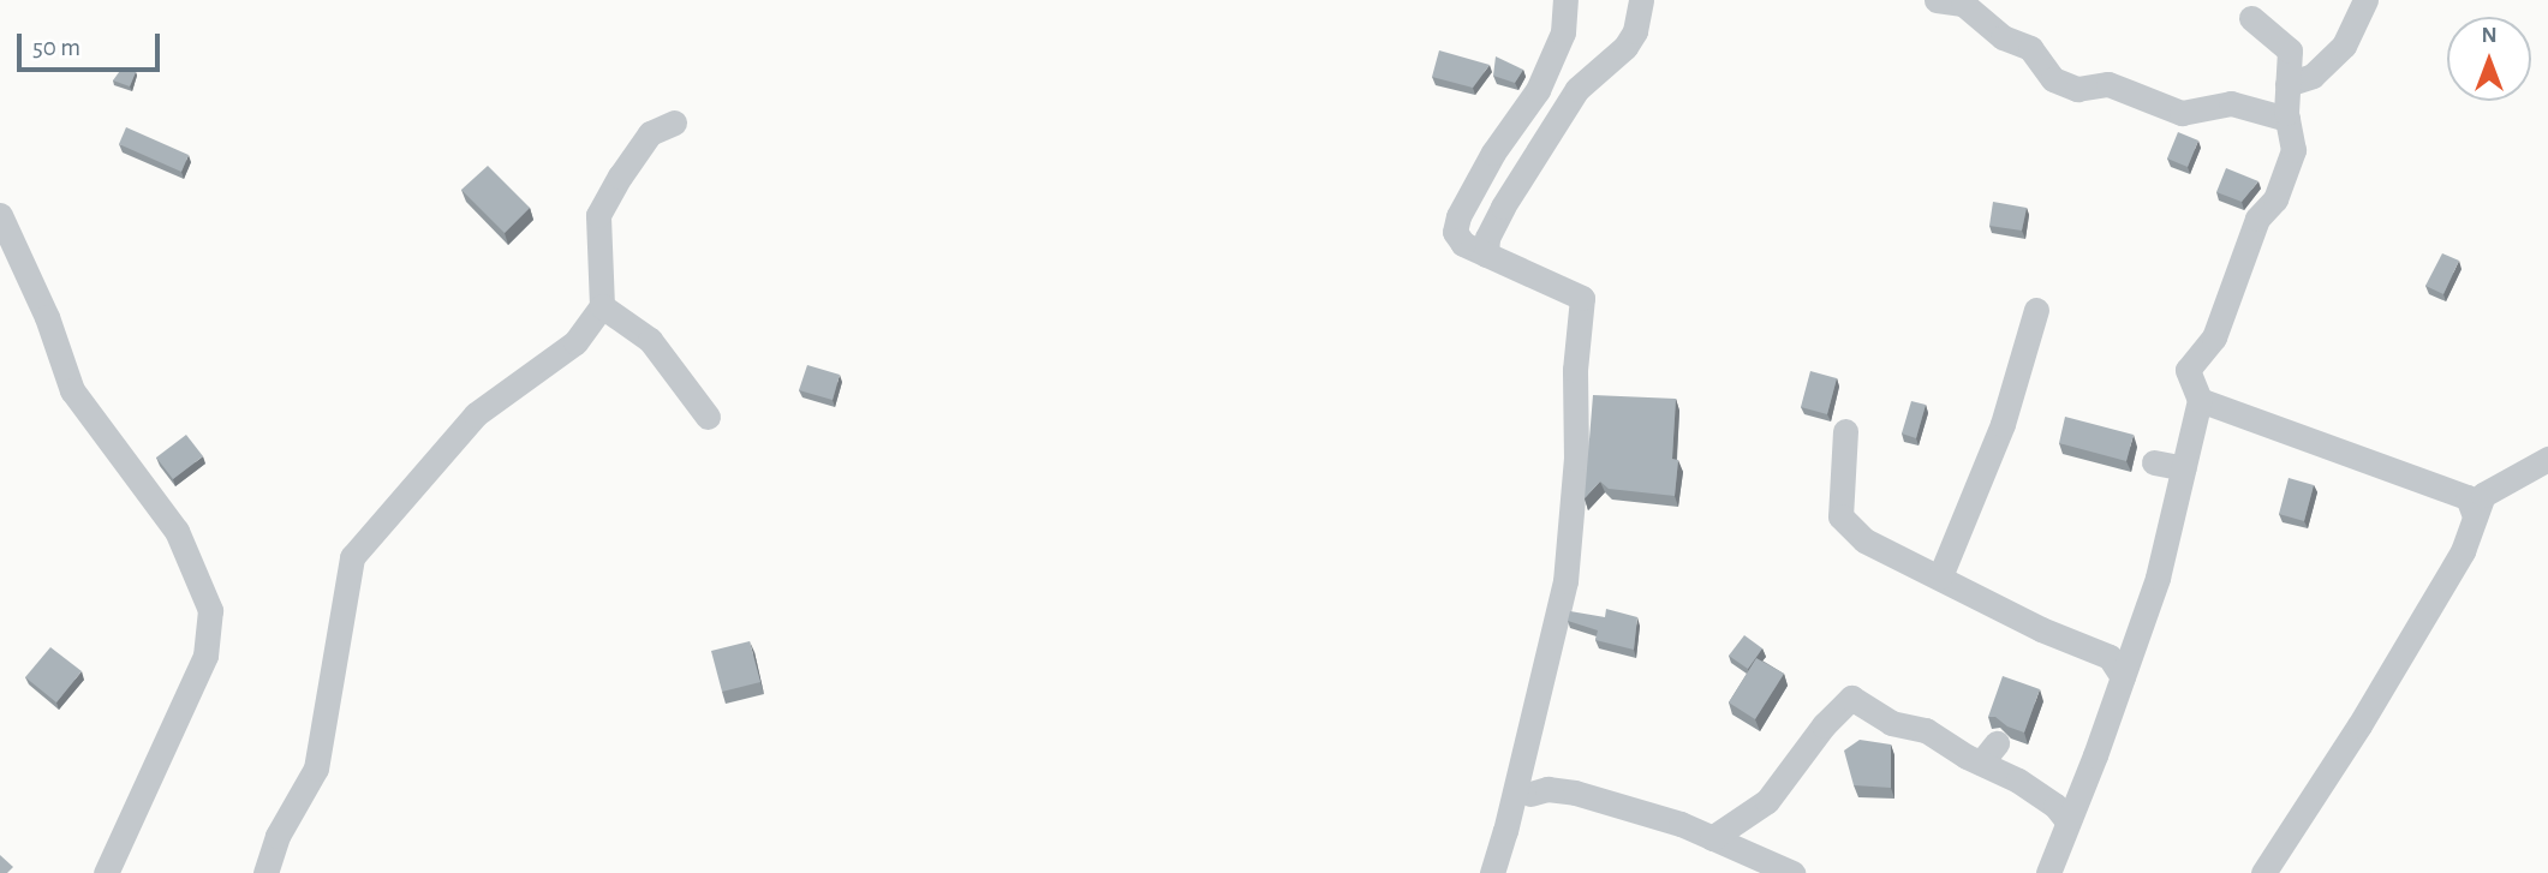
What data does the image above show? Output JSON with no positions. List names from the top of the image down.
{
  "scale_bar": "50 m",
  "north": "top"
}
